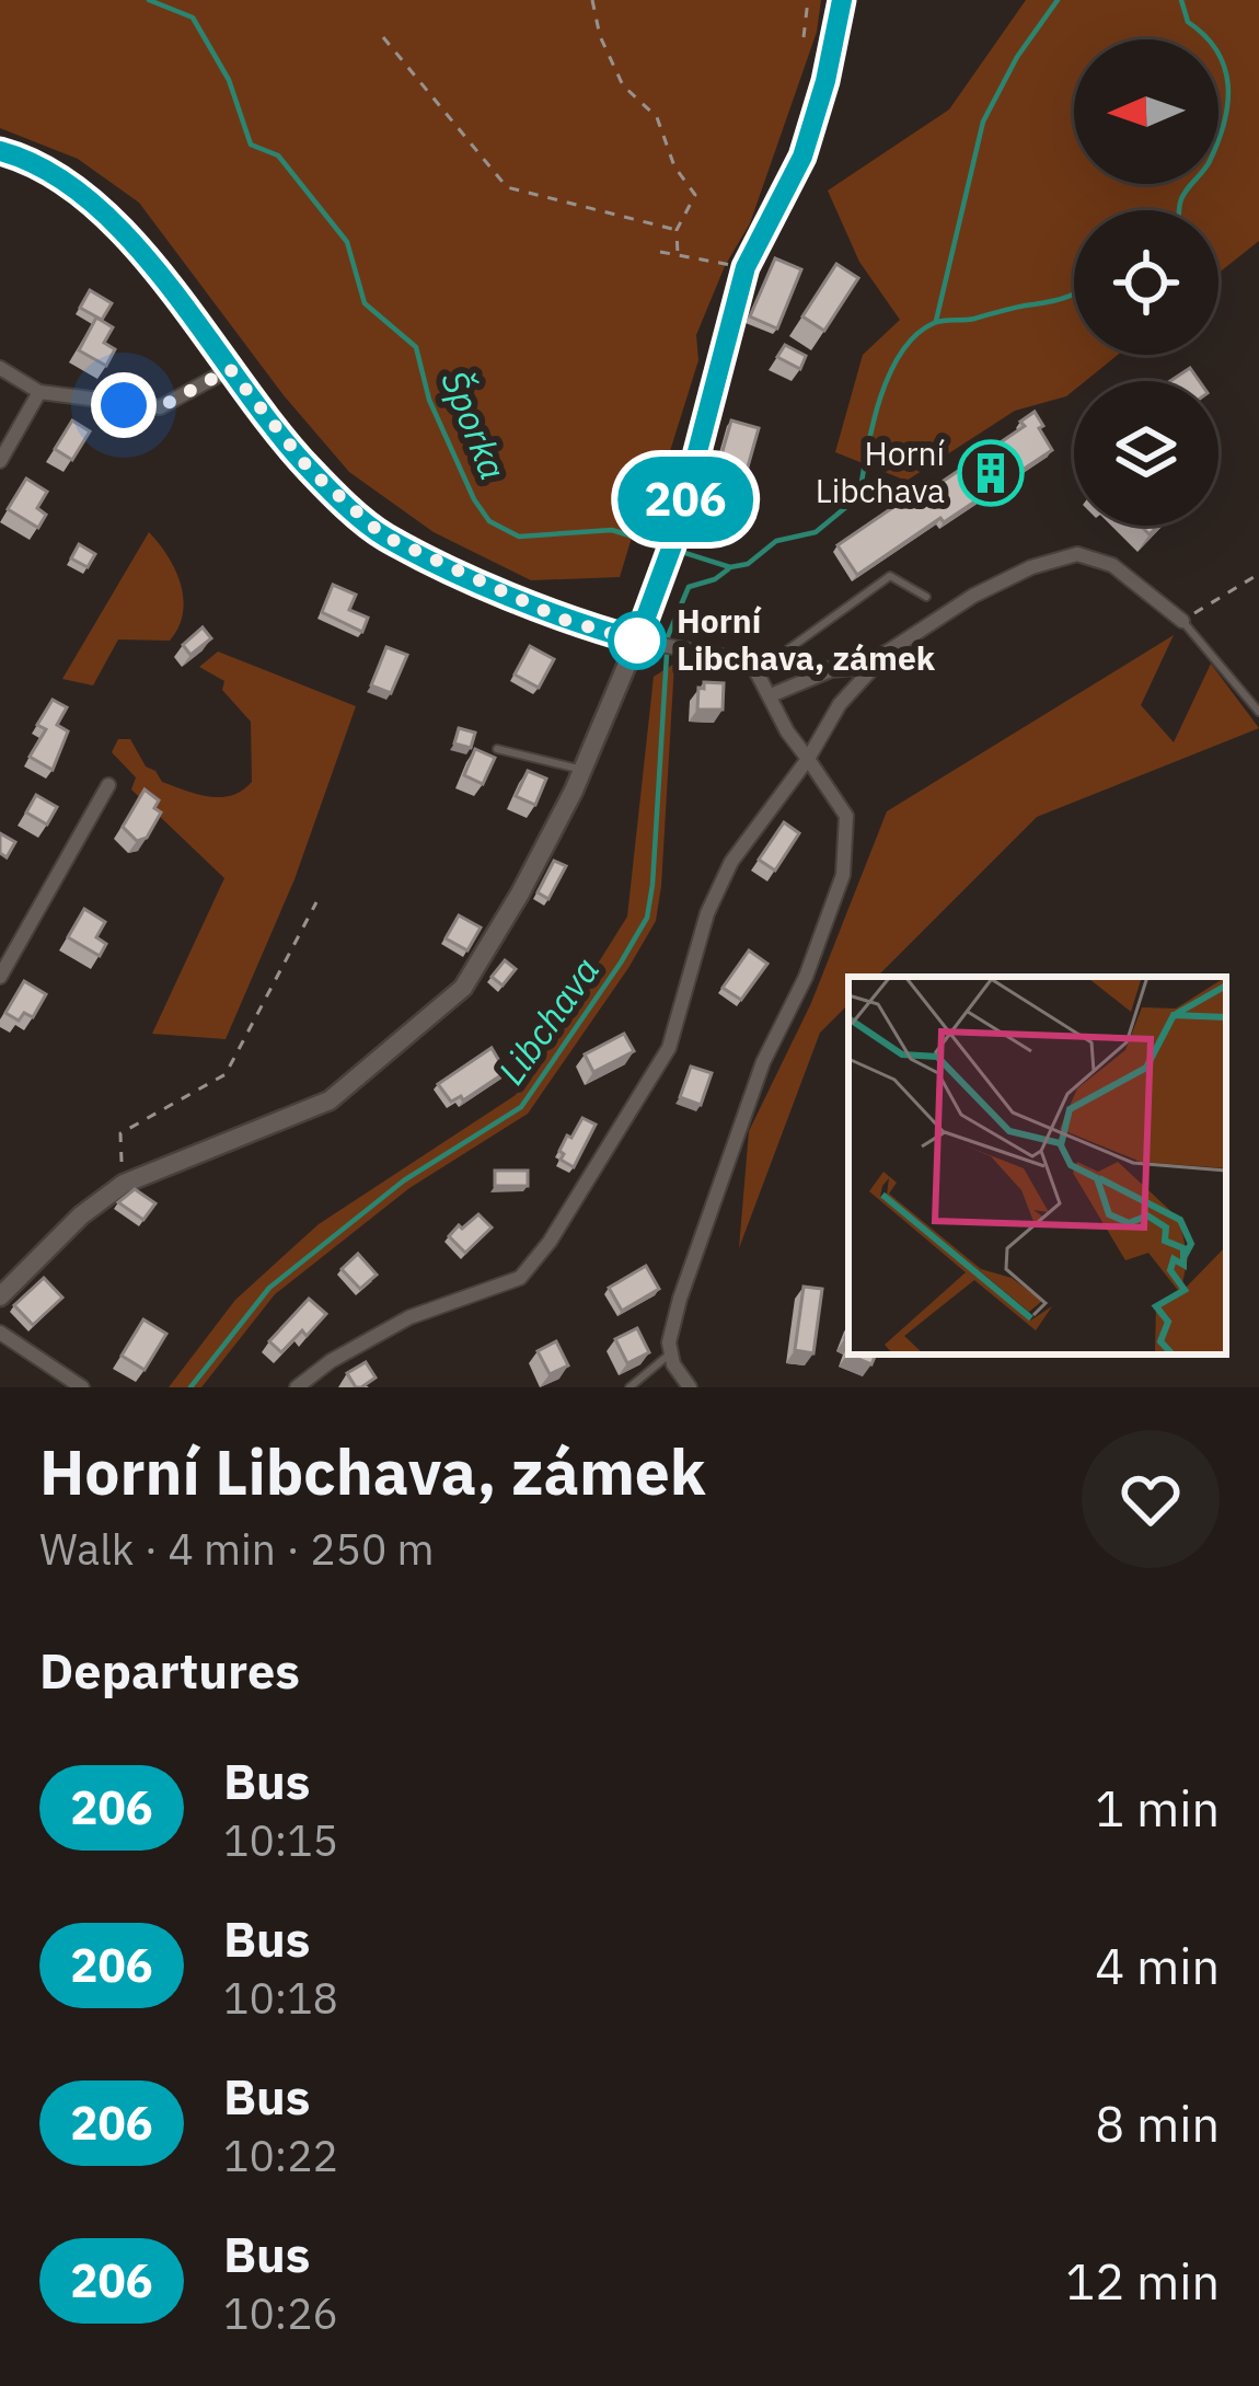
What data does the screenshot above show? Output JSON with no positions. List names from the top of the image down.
{
  "water": ["Šporka", "Libchava"],
  "places": {
    "building": ["Horní Libchava"],
    "other": ["Horní Libchava, zámek"]
  },
  "lines": ["bus line 206"],
  "north": "left",
  "page": {
    "on_map": "206",
    "heading": [
      ["Horní Libchava, zámek", "Walk · 4 min · 250 m"],
      "Departures"
    ],
    "list": [
      {
        "mark": "206",
        "name": "Bus",
        "note": "10:15",
        "value": "1 min"
      },
      {
        "mark": "206",
        "name": "Bus",
        "note": "10:18",
        "value": "4 min"
      },
      {
        "mark": "206",
        "name": "Bus",
        "note": "10:22",
        "value": "8 min"
      },
      {
        "mark": "206",
        "name": "Bus",
        "note": "10:26",
        "value": "12 min"
      }
    ]
  }
}
